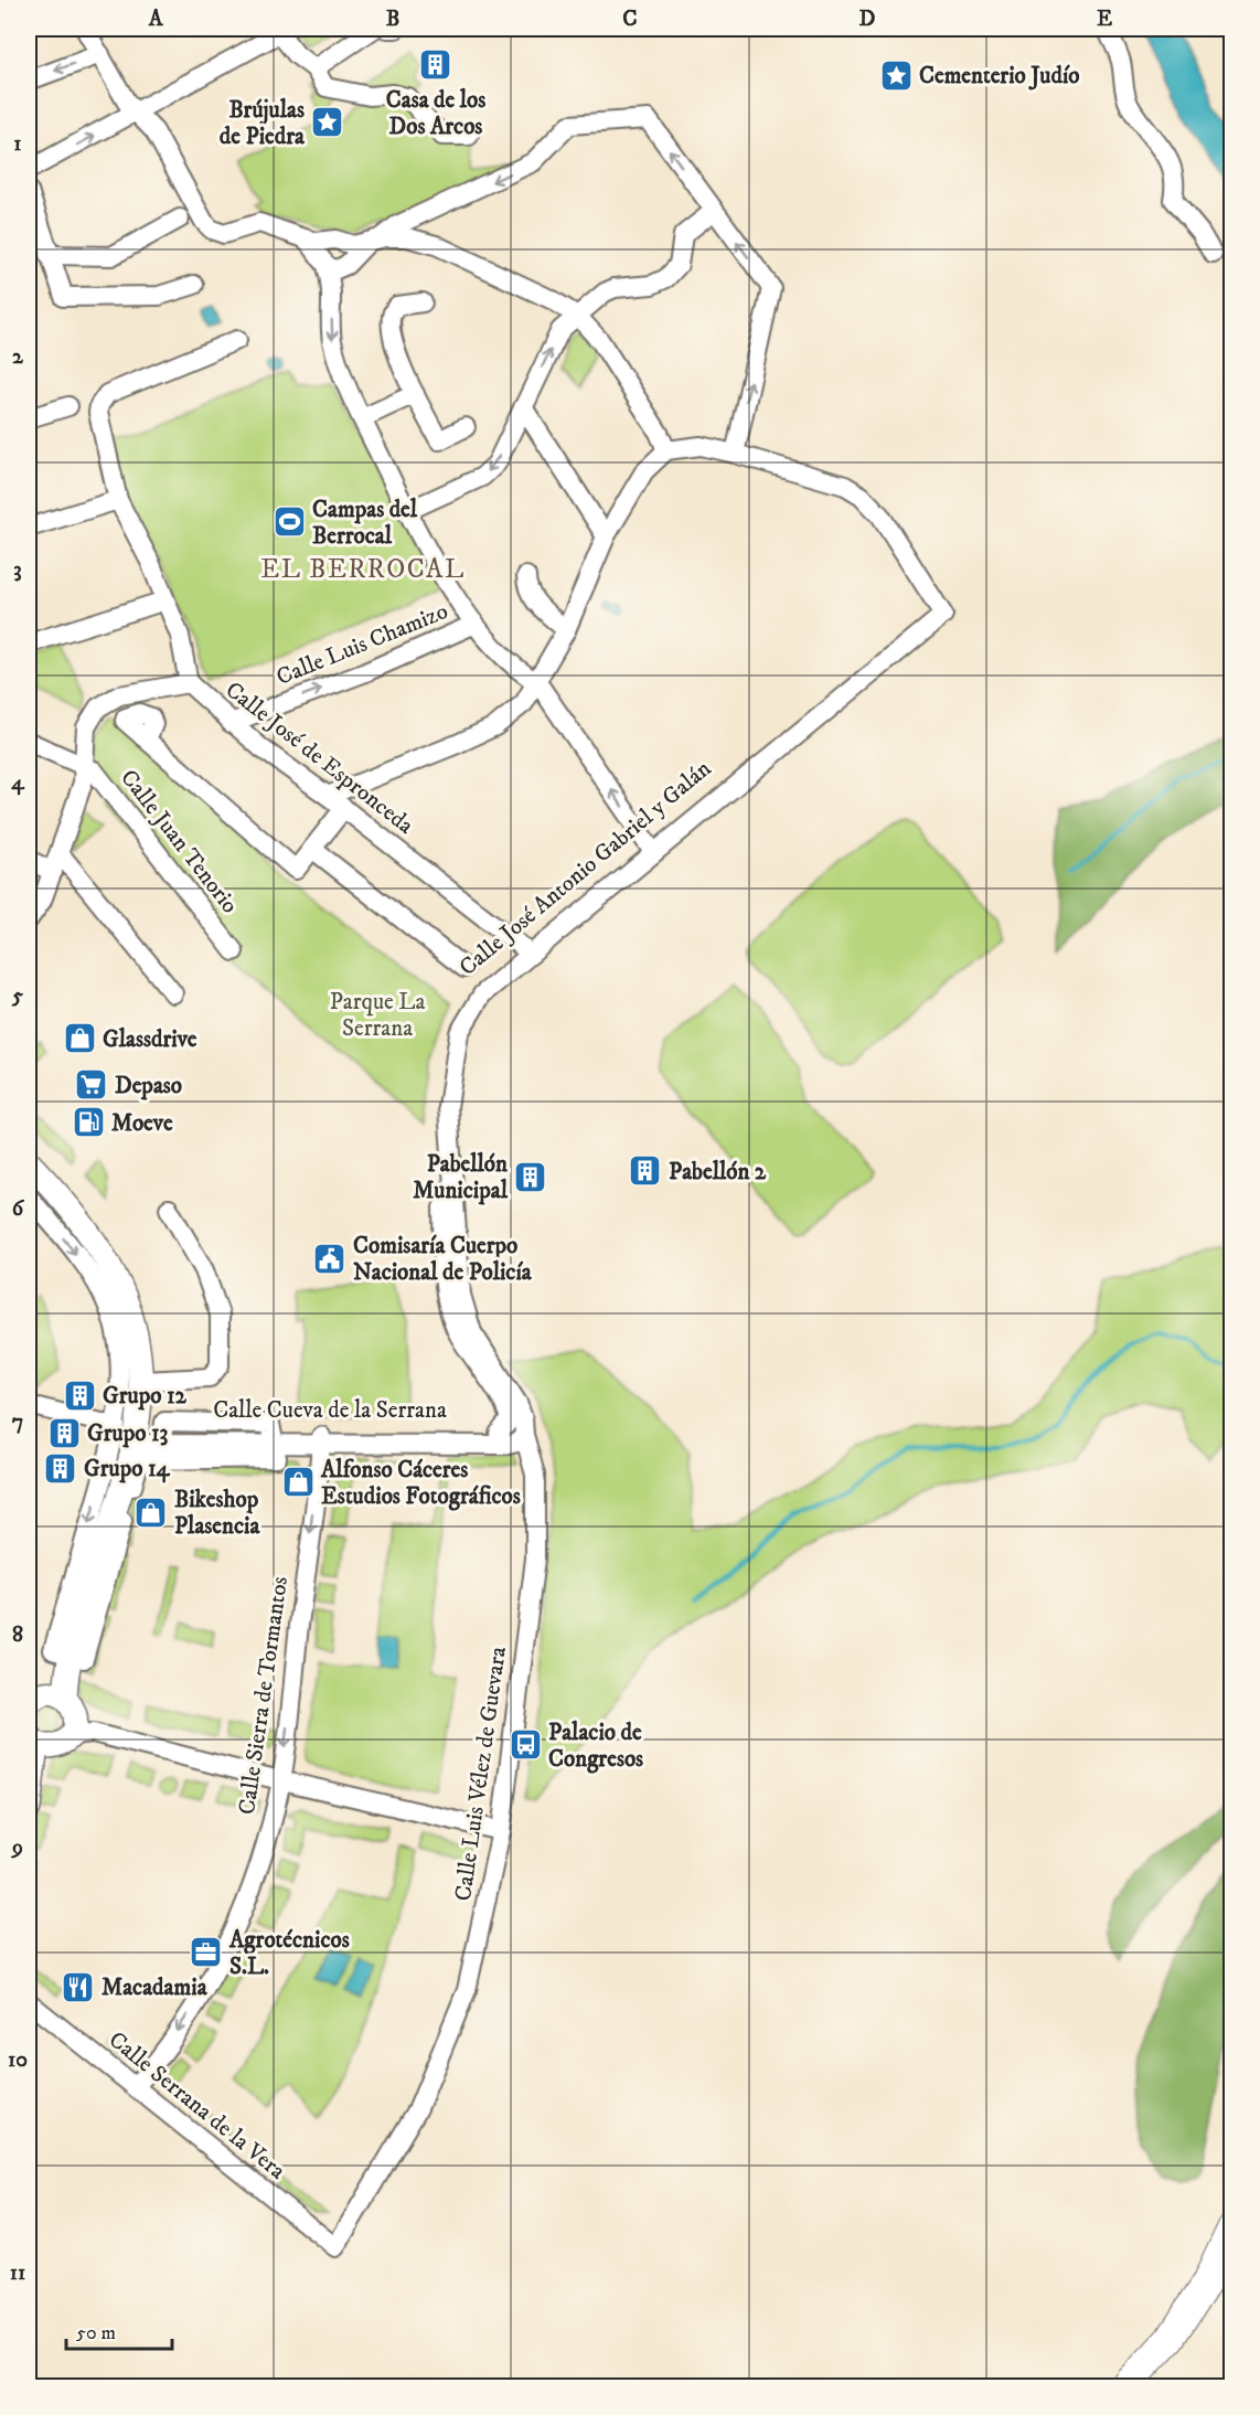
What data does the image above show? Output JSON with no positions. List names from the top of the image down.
{
  "streets": {
    "street": [
      "Calle Luis Chamizo",
      "Calle José de Espronceda",
      "Calle Juan Tenorio",
      "Calle José Antonio Gabriel y Galán",
      "Calle Cueva de la Serrana",
      "Calle Sierra de Tormantos",
      "Calle Luis Vélez de Guevara",
      "Calle Serrana de la Vera"
    ]
  },
  "crossings": [
    ["Calle Luis Chamizo", "Calle José de Espronceda"],
    ["Calle José de Espronceda", "Calle José Antonio Gabriel y Galán"],
    ["Calle José Antonio Gabriel y Galán", "Calle Cueva de la Serrana"],
    ["Calle José Antonio Gabriel y Galán", "Calle Luis Vélez de Guevara"],
    ["Calle Cueva de la Serrana", "Calle Sierra de Tormantos"],
    ["Calle Cueva de la Serrana", "Calle Luis Vélez de Guevara"],
    ["Calle Sierra de Tormantos", "Calle Serrana de la Vera"],
    ["Calle Luis Vélez de Guevara", "Calle Serrana de la Vera"]
  ],
  "one_way": ["Calle Sierra de Tormantos"],
  "districts": ["EL BERROCAL"],
  "parks": ["Parque La Serrana"],
  "places": {
    "building": [
      "Casa de los Dos Arcos",
      "Pabellón 2",
      "Pabellón Municipal",
      "Grupo 12",
      "Grupo 13",
      "Grupo 14"
    ],
    "place": ["Cementerio Judío", "Brújulas de Piedra"],
    "sports": ["Campas del Berrocal"],
    "shop": ["Glassdrive", "Alfonso Cáceres Estudios Fotográficos", "Bikeshop Plasencia"],
    "supermarket": ["Depaso"],
    "fuel station": ["Moeve"],
    "public building": ["Comisaría Cuerpo Nacional de Policía"],
    "bus stop": ["Palacio de Congresos"],
    "office": ["Agrotécnicos S.L."],
    "restaurant": ["Macadamia"]
  },
  "scale_bar": "50 m",
  "grid": {
    "columns": [
      "A",
      "B",
      "C",
      "D",
      "E"
    ],
    "rows": [
      "1",
      "2",
      "3",
      "4",
      "5",
      "6",
      "7",
      "8",
      "9",
      "10",
      "11"
    ]
  }
}
